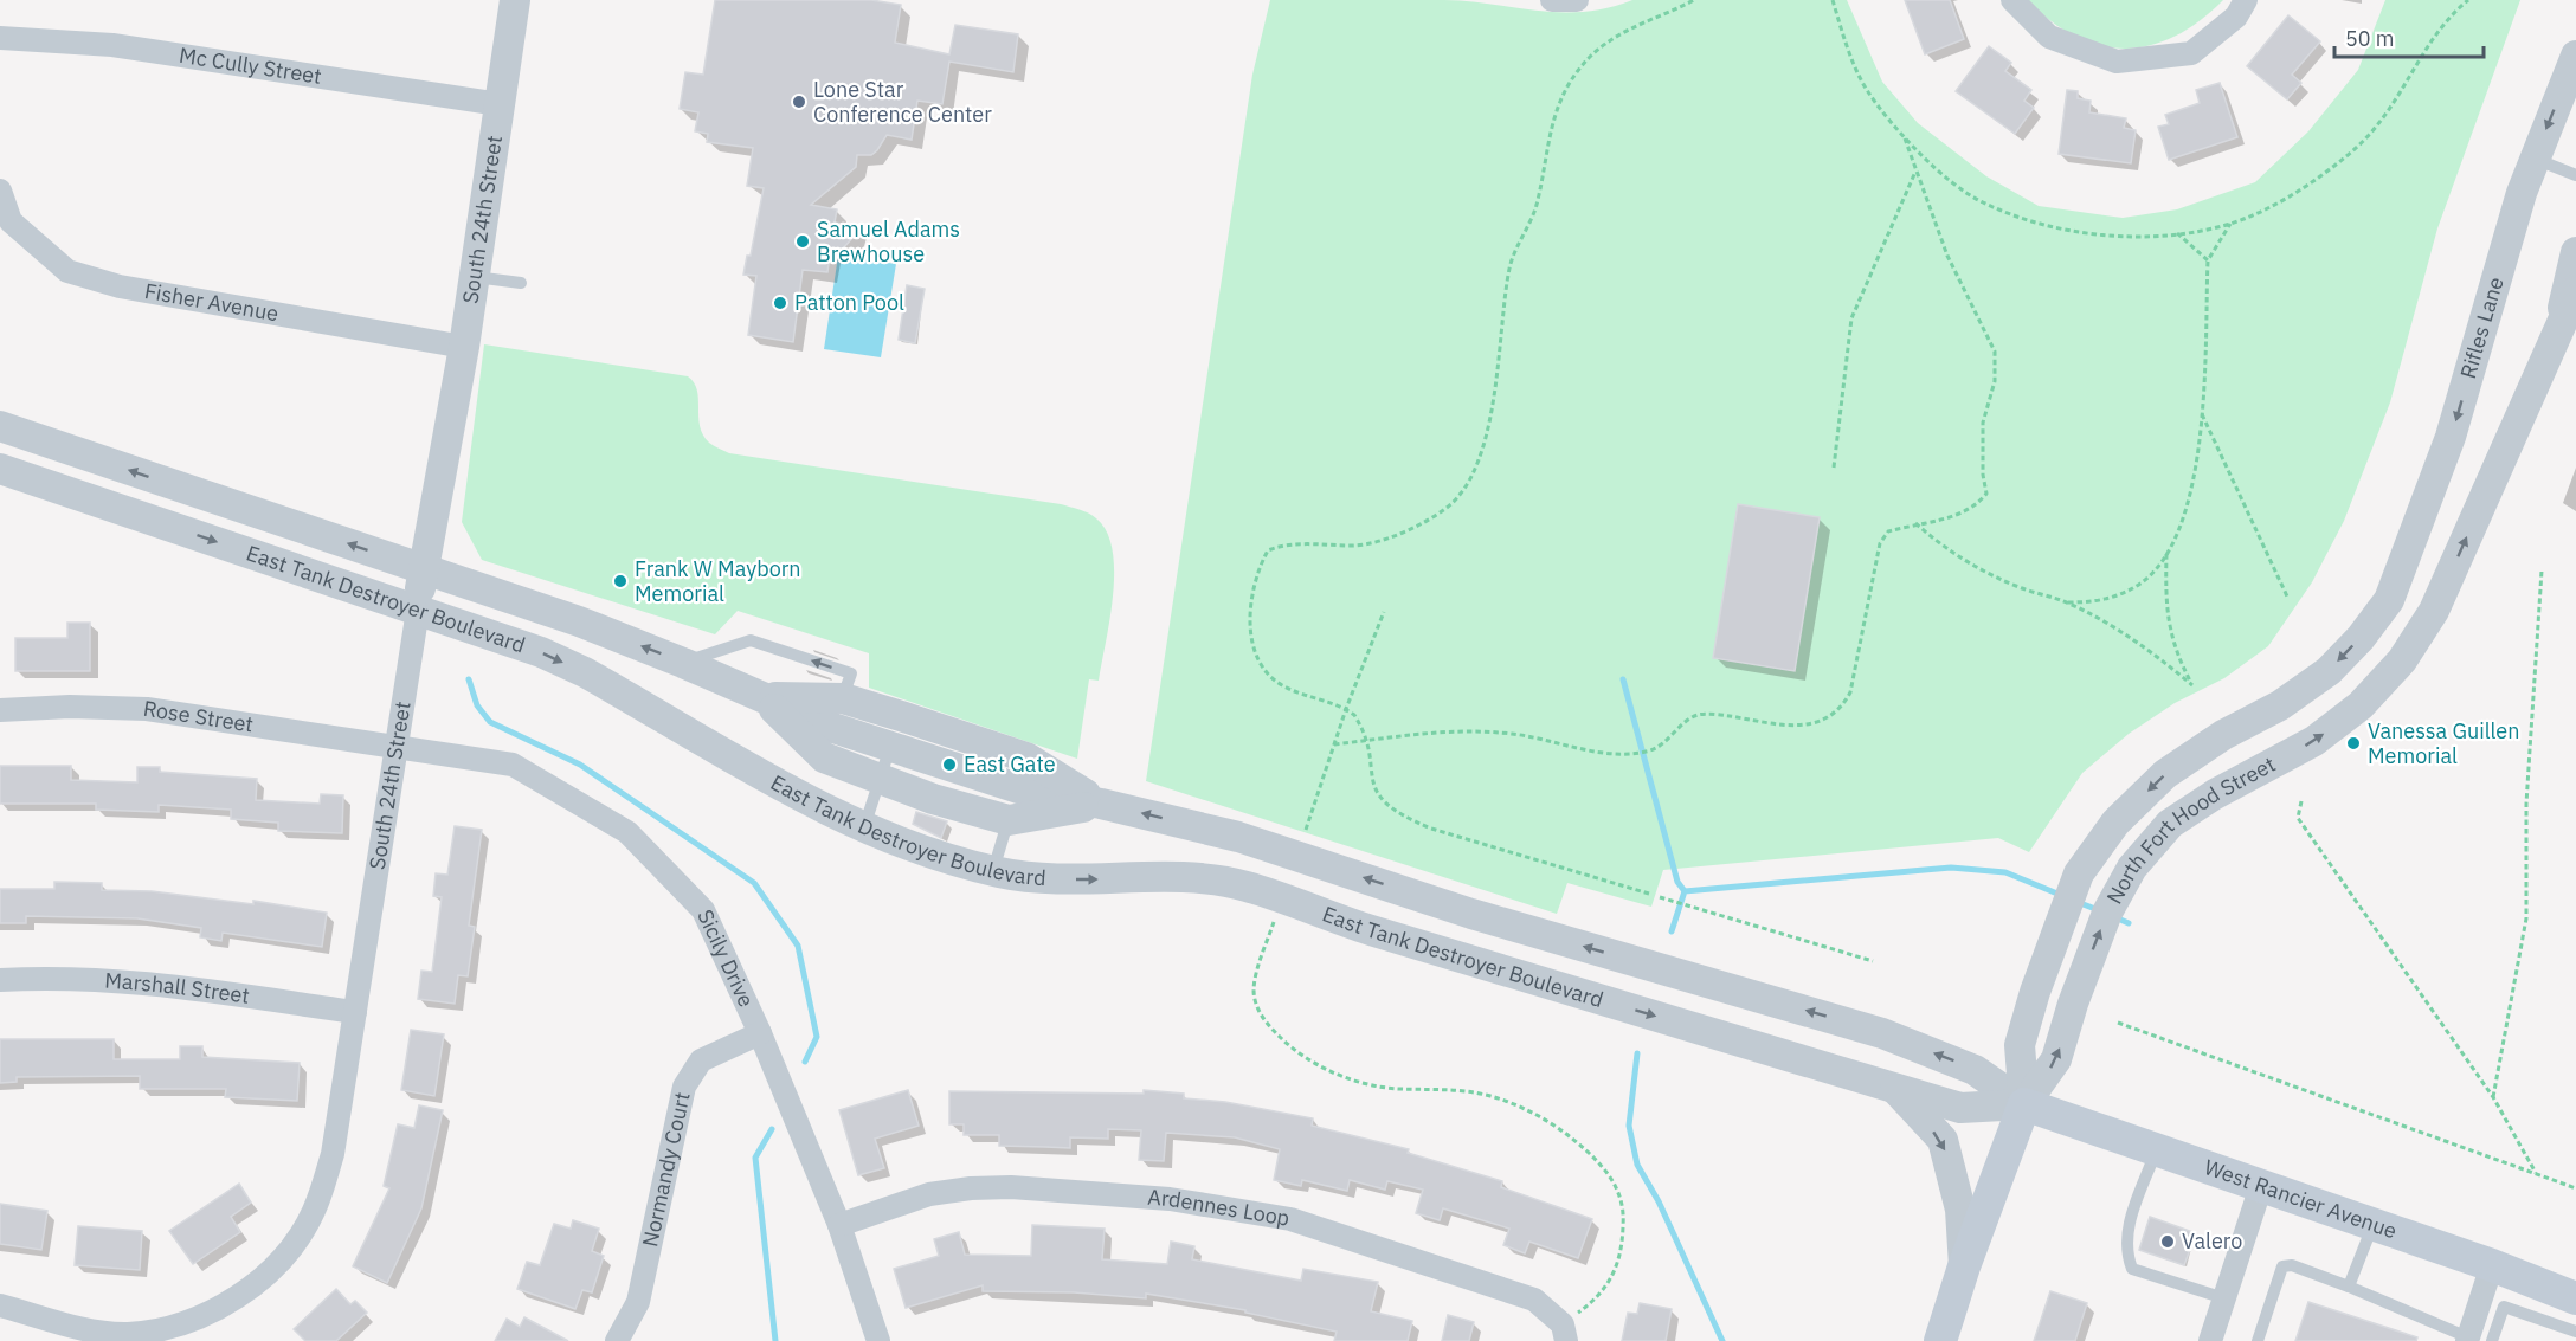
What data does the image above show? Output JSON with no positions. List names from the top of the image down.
{
  "streets": {
    "main road": ["North Fort Hood Street", "West Rancier Avenue"],
    "street": [
      "Mc Cully Street",
      "South 24th Street",
      "Fisher Avenue",
      "Rifles Lane",
      "East Tank Destroyer Boulevard",
      "Rose Street",
      "Sicily Drive",
      "Marshall Street",
      "Normandy Court",
      "Ardennes Loop"
    ]
  },
  "crossings": [
    ["Mc Cully Street", "South 24th Street"],
    ["South 24th Street", "Fisher Avenue"],
    ["South 24th Street", "East Tank Destroyer Boulevard"],
    ["South 24th Street", "Rose Street"],
    ["South 24th Street", "Sicily Drive"],
    ["South 24th Street", "Marshall Street"],
    ["Rifles Lane", "North Fort Hood Street"],
    ["East Tank Destroyer Boulevard", "North Fort Hood Street"],
    ["East Tank Destroyer Boulevard", "West Rancier Avenue"],
    ["Rose Street", "Sicily Drive"],
    ["North Fort Hood Street", "West Rancier Avenue"],
    ["Sicily Drive", "Normandy Court"],
    ["Sicily Drive", "Ardennes Loop"]
  ],
  "places": [
    "Lone Star Conference Center",
    "Samuel Adams Brewhouse",
    "Patton Pool",
    "Frank W Mayborn Memorial",
    "Vanessa Guillen Memorial",
    "East Gate",
    "Valero"
  ],
  "scale_bar": "50 m"
}
